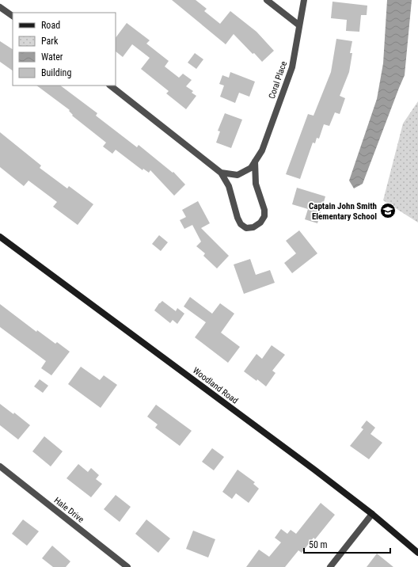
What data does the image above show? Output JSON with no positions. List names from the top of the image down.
{
  "streets": {
    "main road": ["Woodland Road"],
    "street": ["Coral Place", "Hale Drive"]
  },
  "places": {
    "school or university": ["Captain John Smith Elementary School"]
  },
  "legend": [
    "Road",
    "Park",
    "Water",
    "Building"
  ],
  "scale_bar": "50 m"
}
